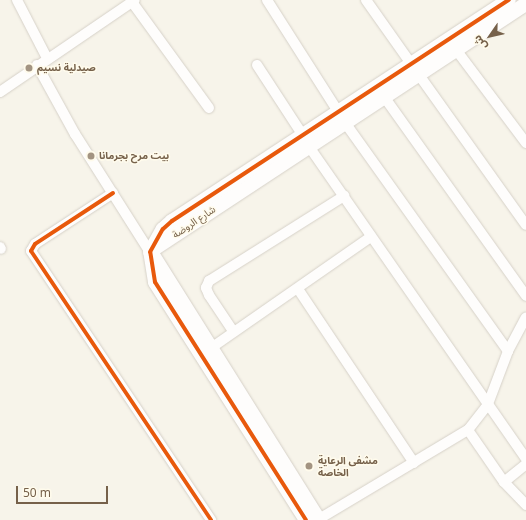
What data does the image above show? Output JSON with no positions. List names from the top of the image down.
{
  "streets": {
    "street": ["شارع الروضة"]
  },
  "places": ["صيدلية نسيم", "بيت مرح بجرمانا", "مشفى الرعاية الخاصة"],
  "scale_bar": "50 m",
  "north": "bottom left"
}
